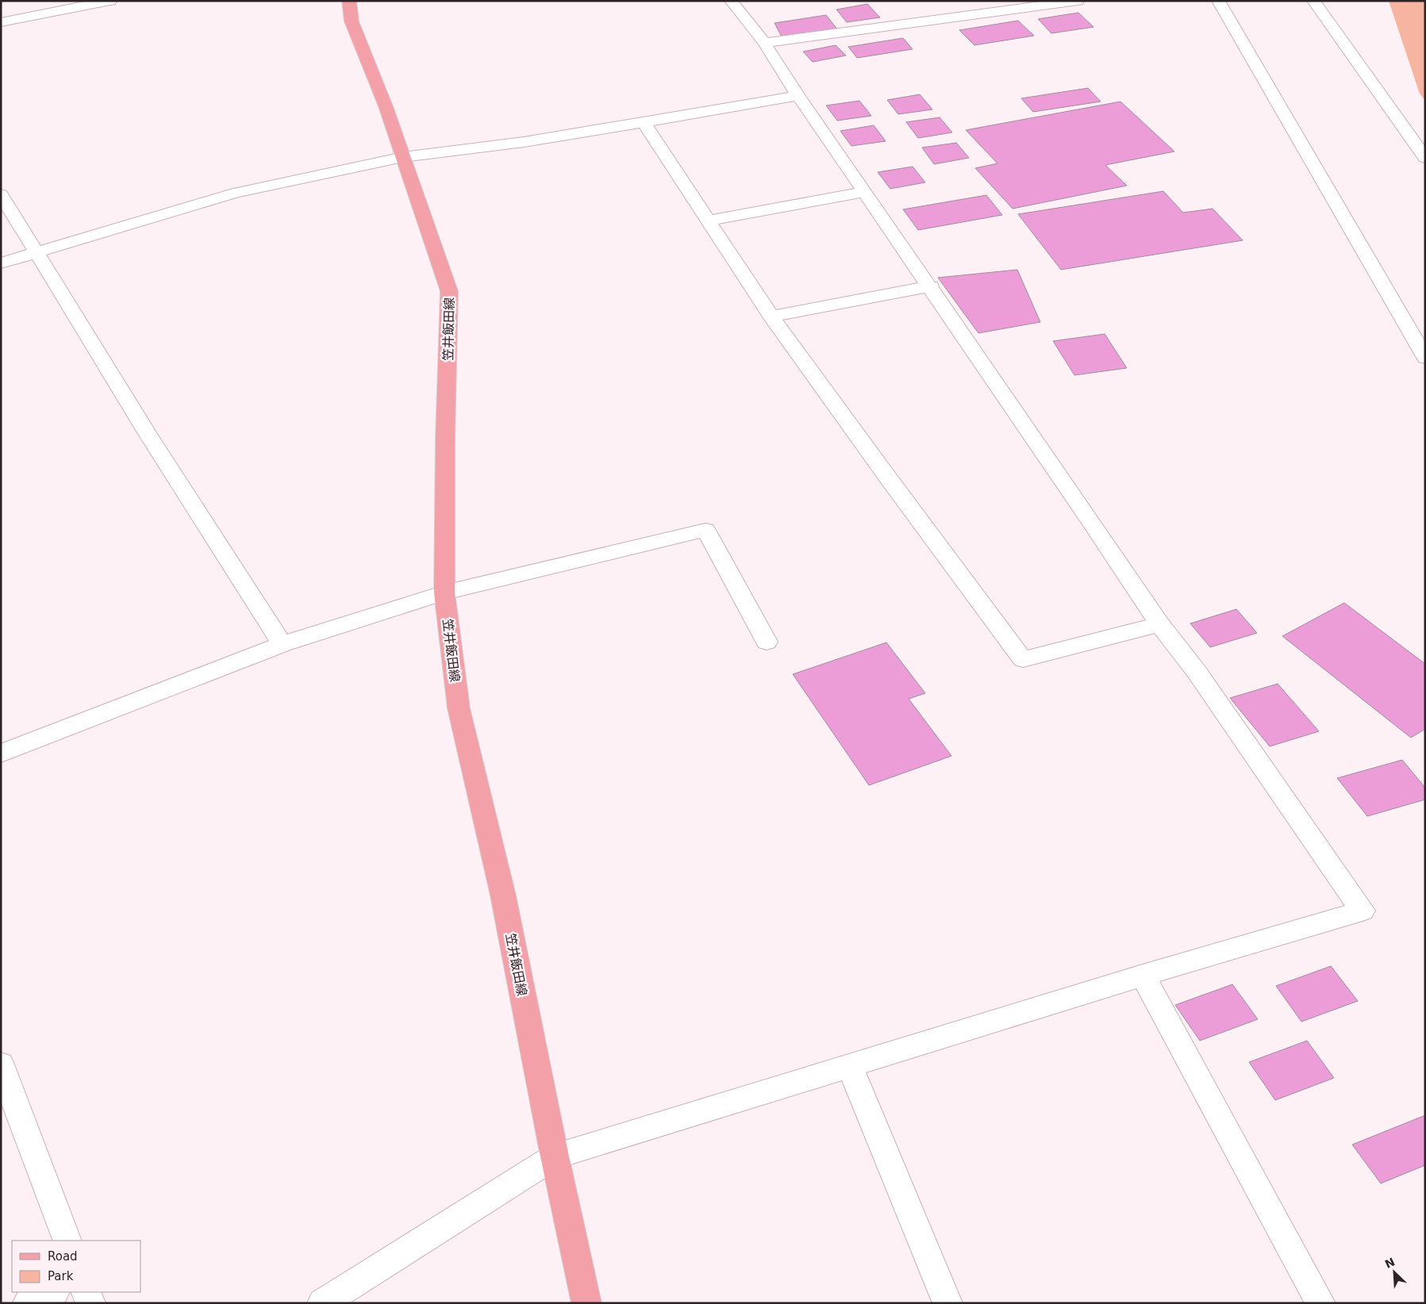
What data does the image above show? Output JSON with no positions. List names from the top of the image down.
{
  "streets": {
    "main road": ["笠井飯田線"]
  },
  "legend": ["Road", "Park"],
  "north": "top left"
}
